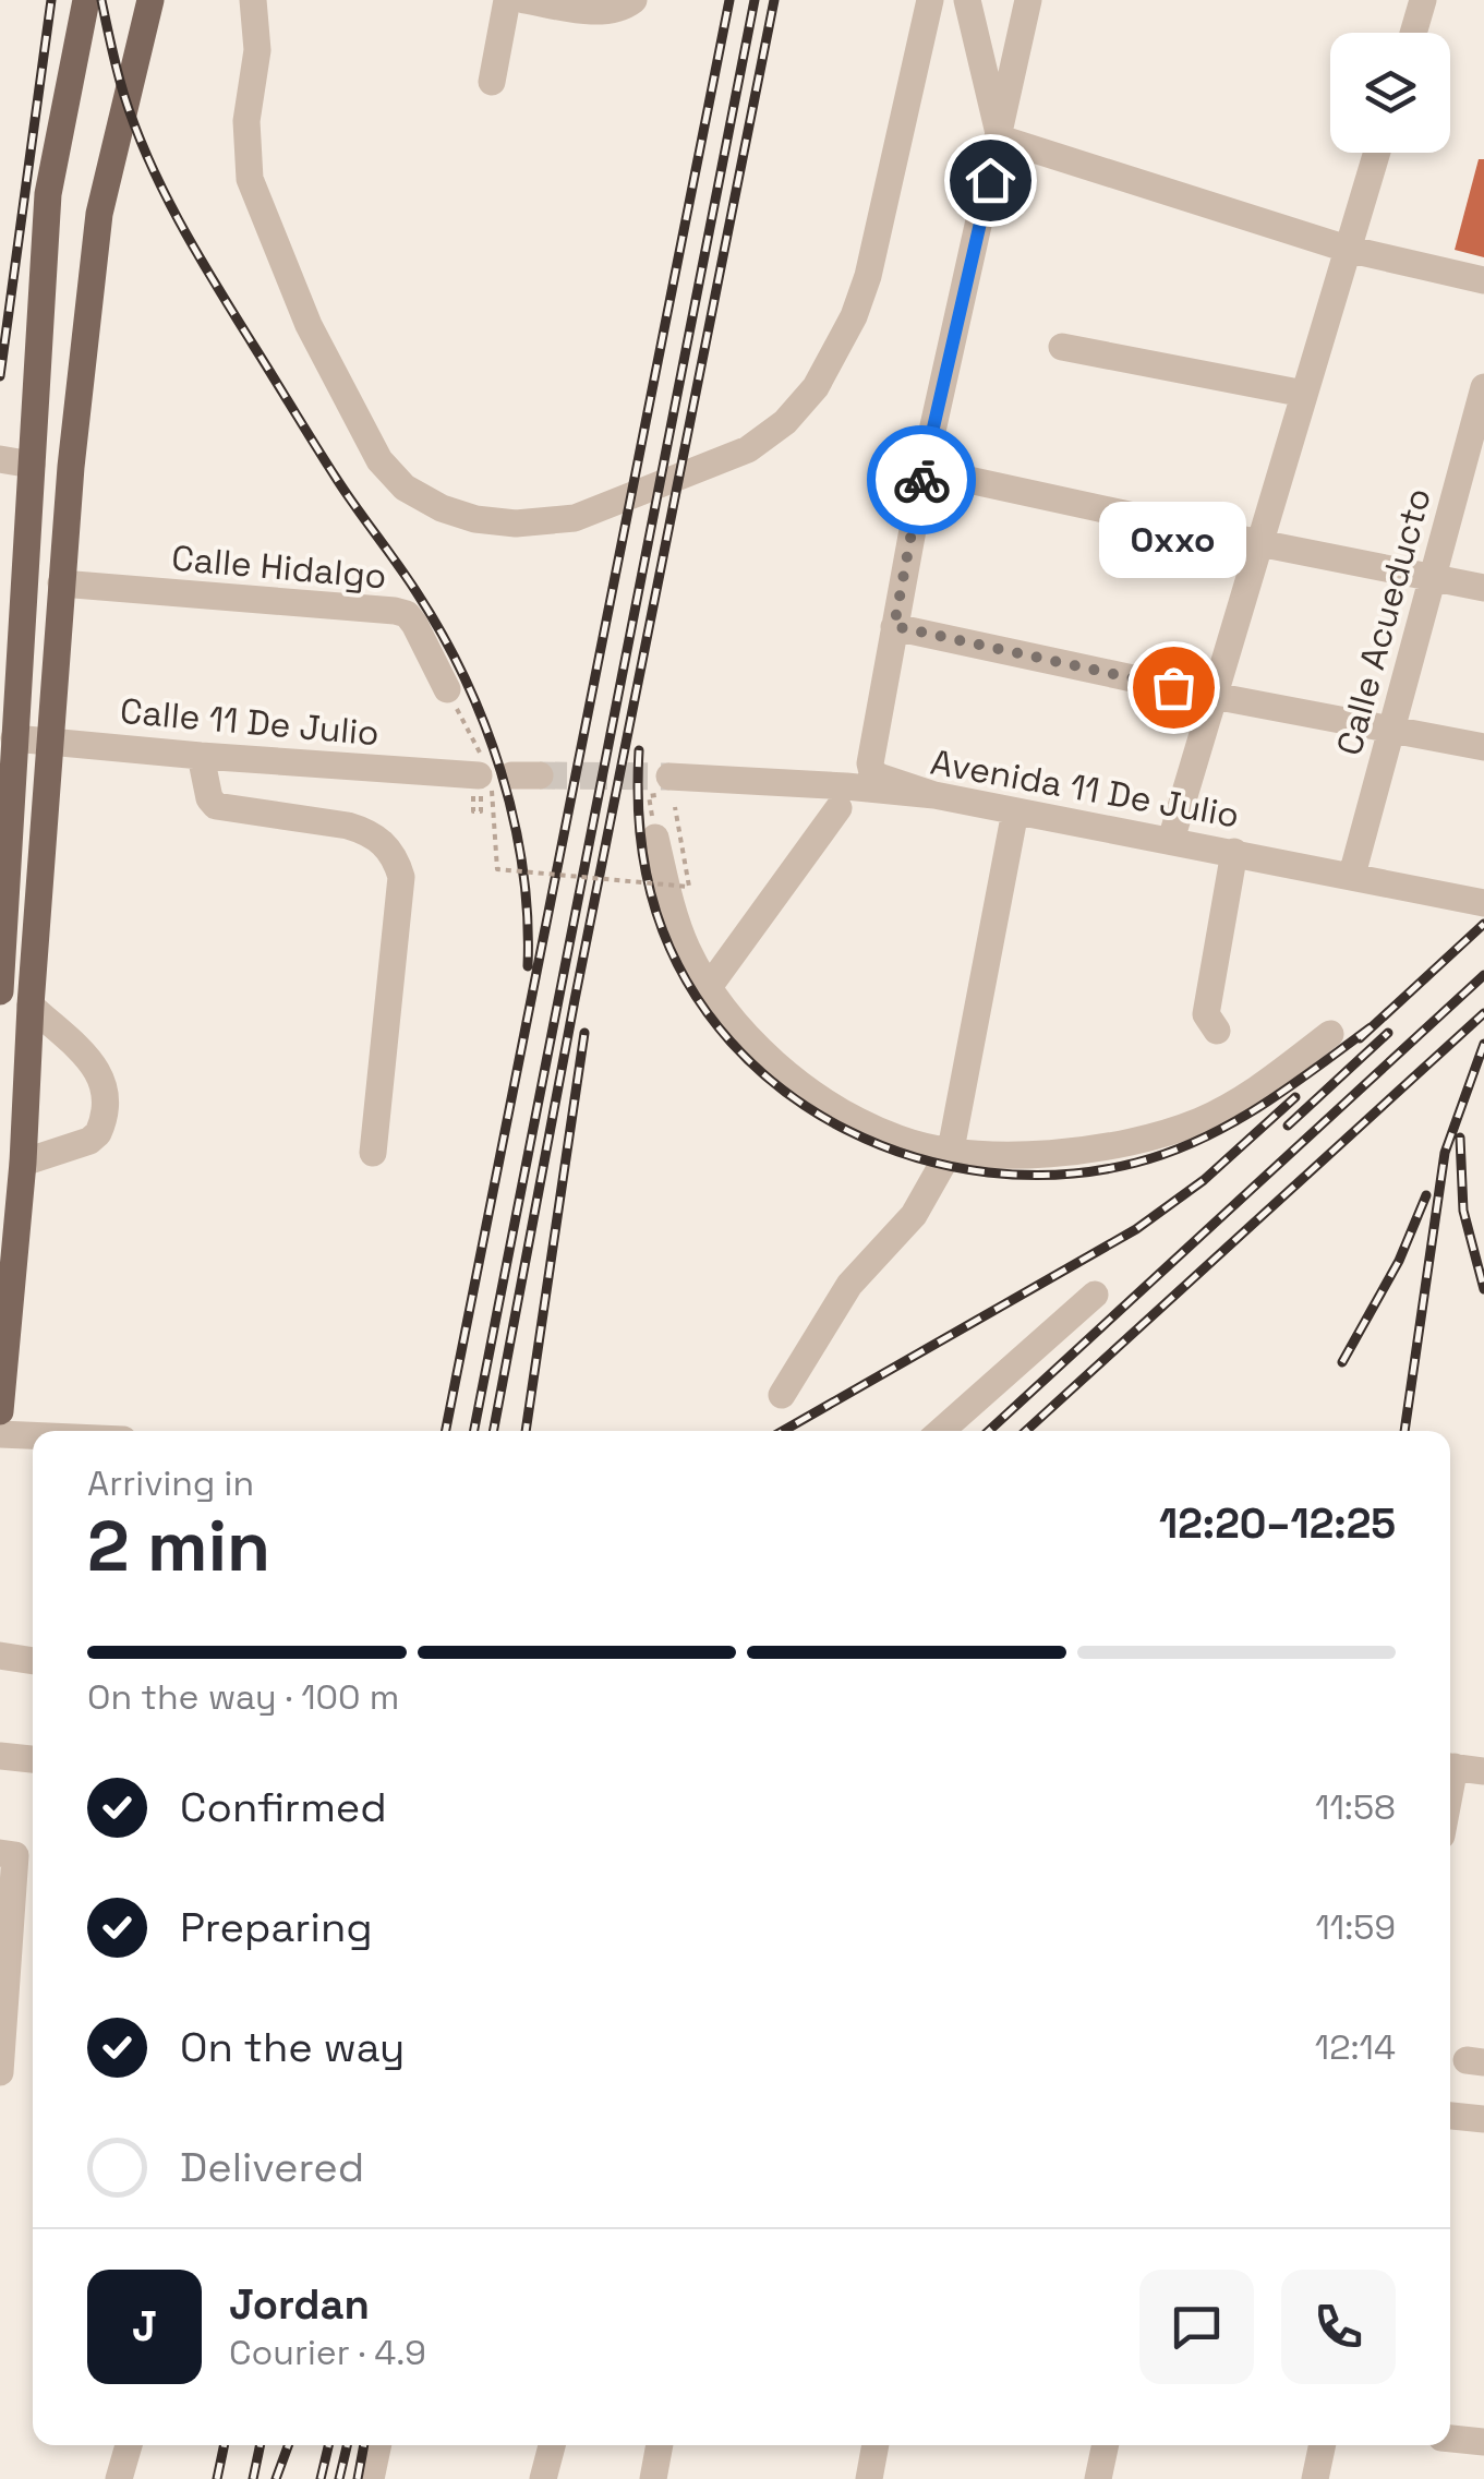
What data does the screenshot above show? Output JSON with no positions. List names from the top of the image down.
{
  "streets": {
    "street": [
      "Calle Hidalgo",
      "Calle Acueducto",
      "Calle 11 De Julio",
      "Avenida 11 De Julio"
    ]
  },
  "crossings": [
    ["Calle Acueducto", "Avenida 11 De Julio"]
  ],
  "places": ["Oxxo"],
  "page": {
    "bubble": "Oxxo",
    "heading": ["2 min", "Arriving in", "12:20–12:25"],
    "panel": ["Jordan", "Courier · 4.9"],
    "bar": "On the way · 100 m",
    "list": [
      ["Confirmed", "11:58"],
      ["Preparing", "11:59"],
      ["On the way", "12:14"],
      "Delivered"
    ],
    "round": "J"
  }
}
